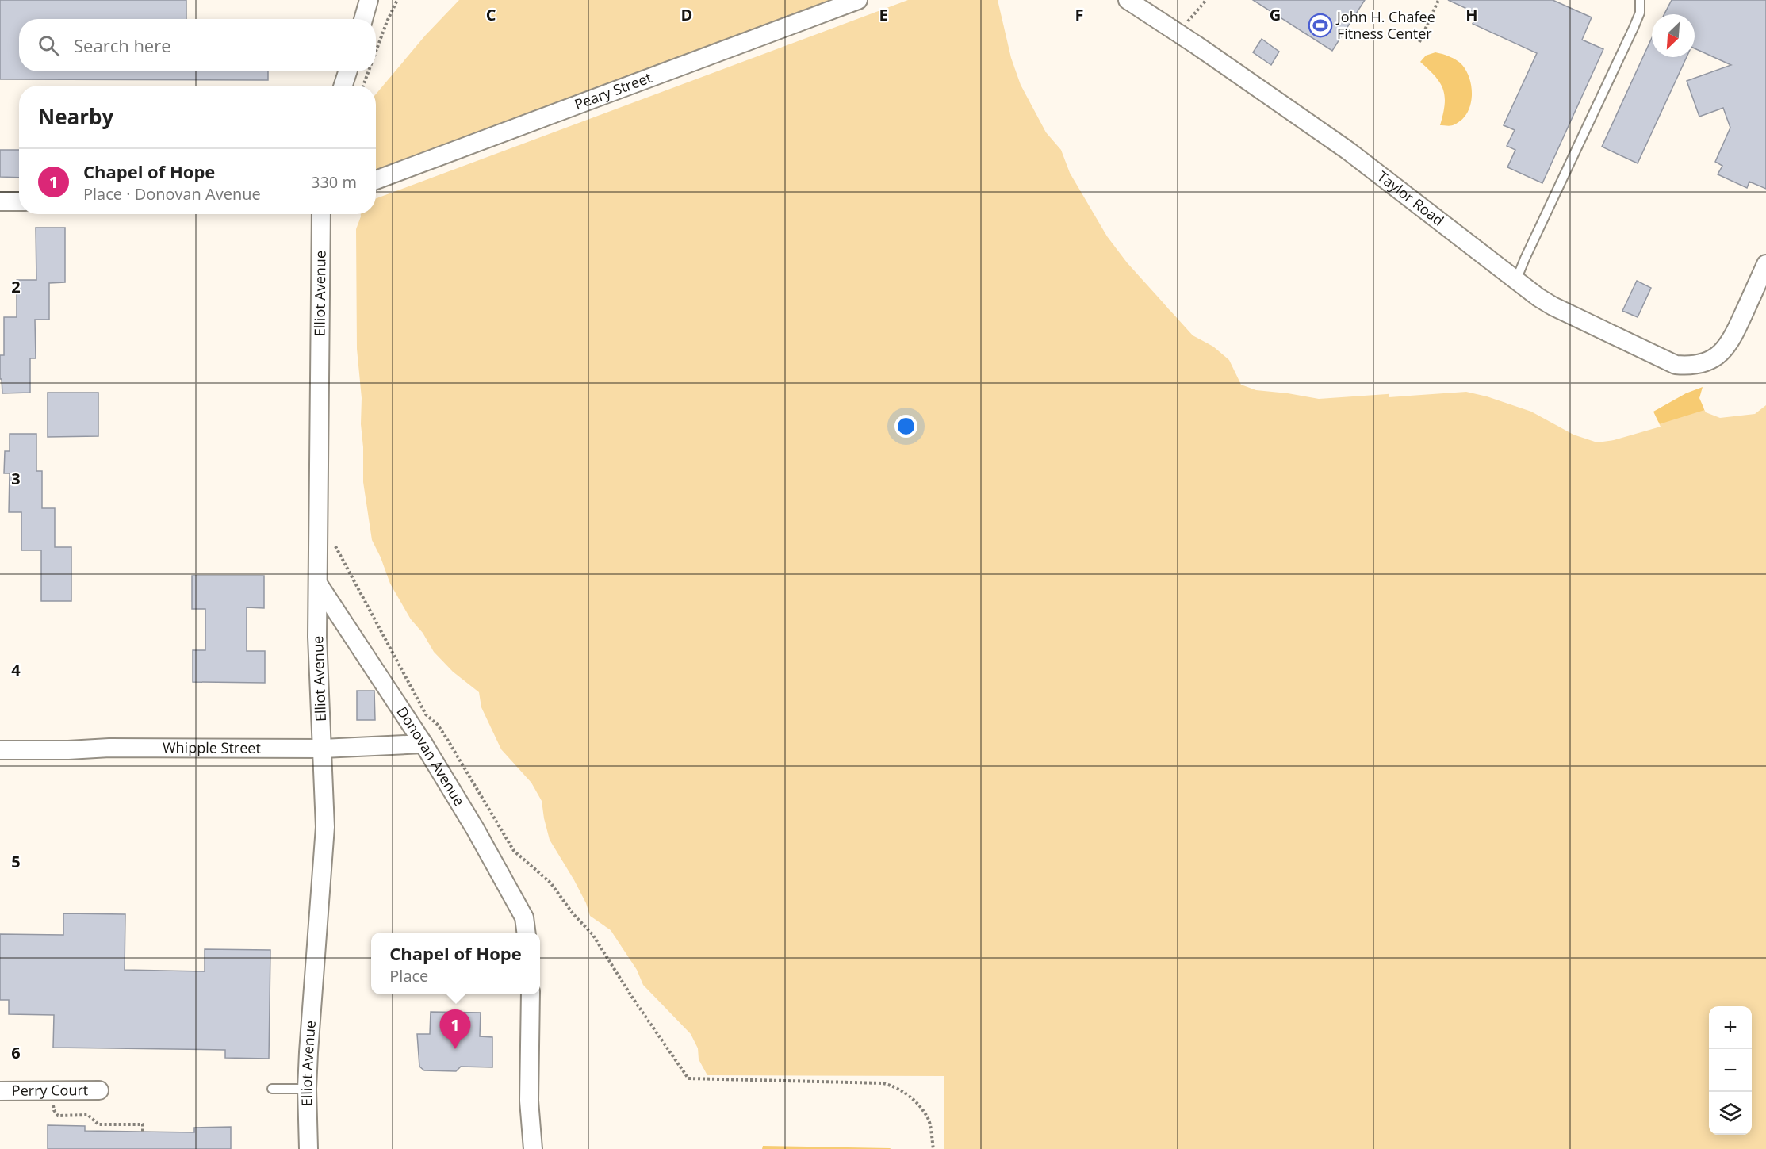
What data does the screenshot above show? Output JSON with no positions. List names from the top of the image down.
{
  "streets": {
    "street": [
      "Peary Street",
      "Taylor Road",
      "Elliot Avenue",
      "Whipple Street",
      "Donovan Avenue",
      "Perry Court"
    ]
  },
  "crossings": [
    ["Elliot Avenue", "Whipple Street"],
    ["Elliot Avenue", "Donovan Avenue"],
    ["Whipple Street", "Donovan Avenue"]
  ],
  "places": {
    "sports": ["John H. Chafee Fitness Center"]
  },
  "north": "bottom left",
  "page": {
    "search": "Search here",
    "heading": "Nearby",
    "list": [
      {
        "mark": "1",
        "name": "Chapel of Hope",
        "note": "Place · Donovan Avenue",
        "value": "330 m"
      }
    ],
    "popup": ["Chapel of Hope", "Place"],
    "map_buttons": ["+", "−"],
    "pins": "1"
  },
  "grid": {
    "columns": [
      "C",
      "D",
      "E",
      "F",
      "G",
      "H"
    ],
    "rows": [
      "2",
      "3",
      "4",
      "5",
      "6"
    ]
  }
}
